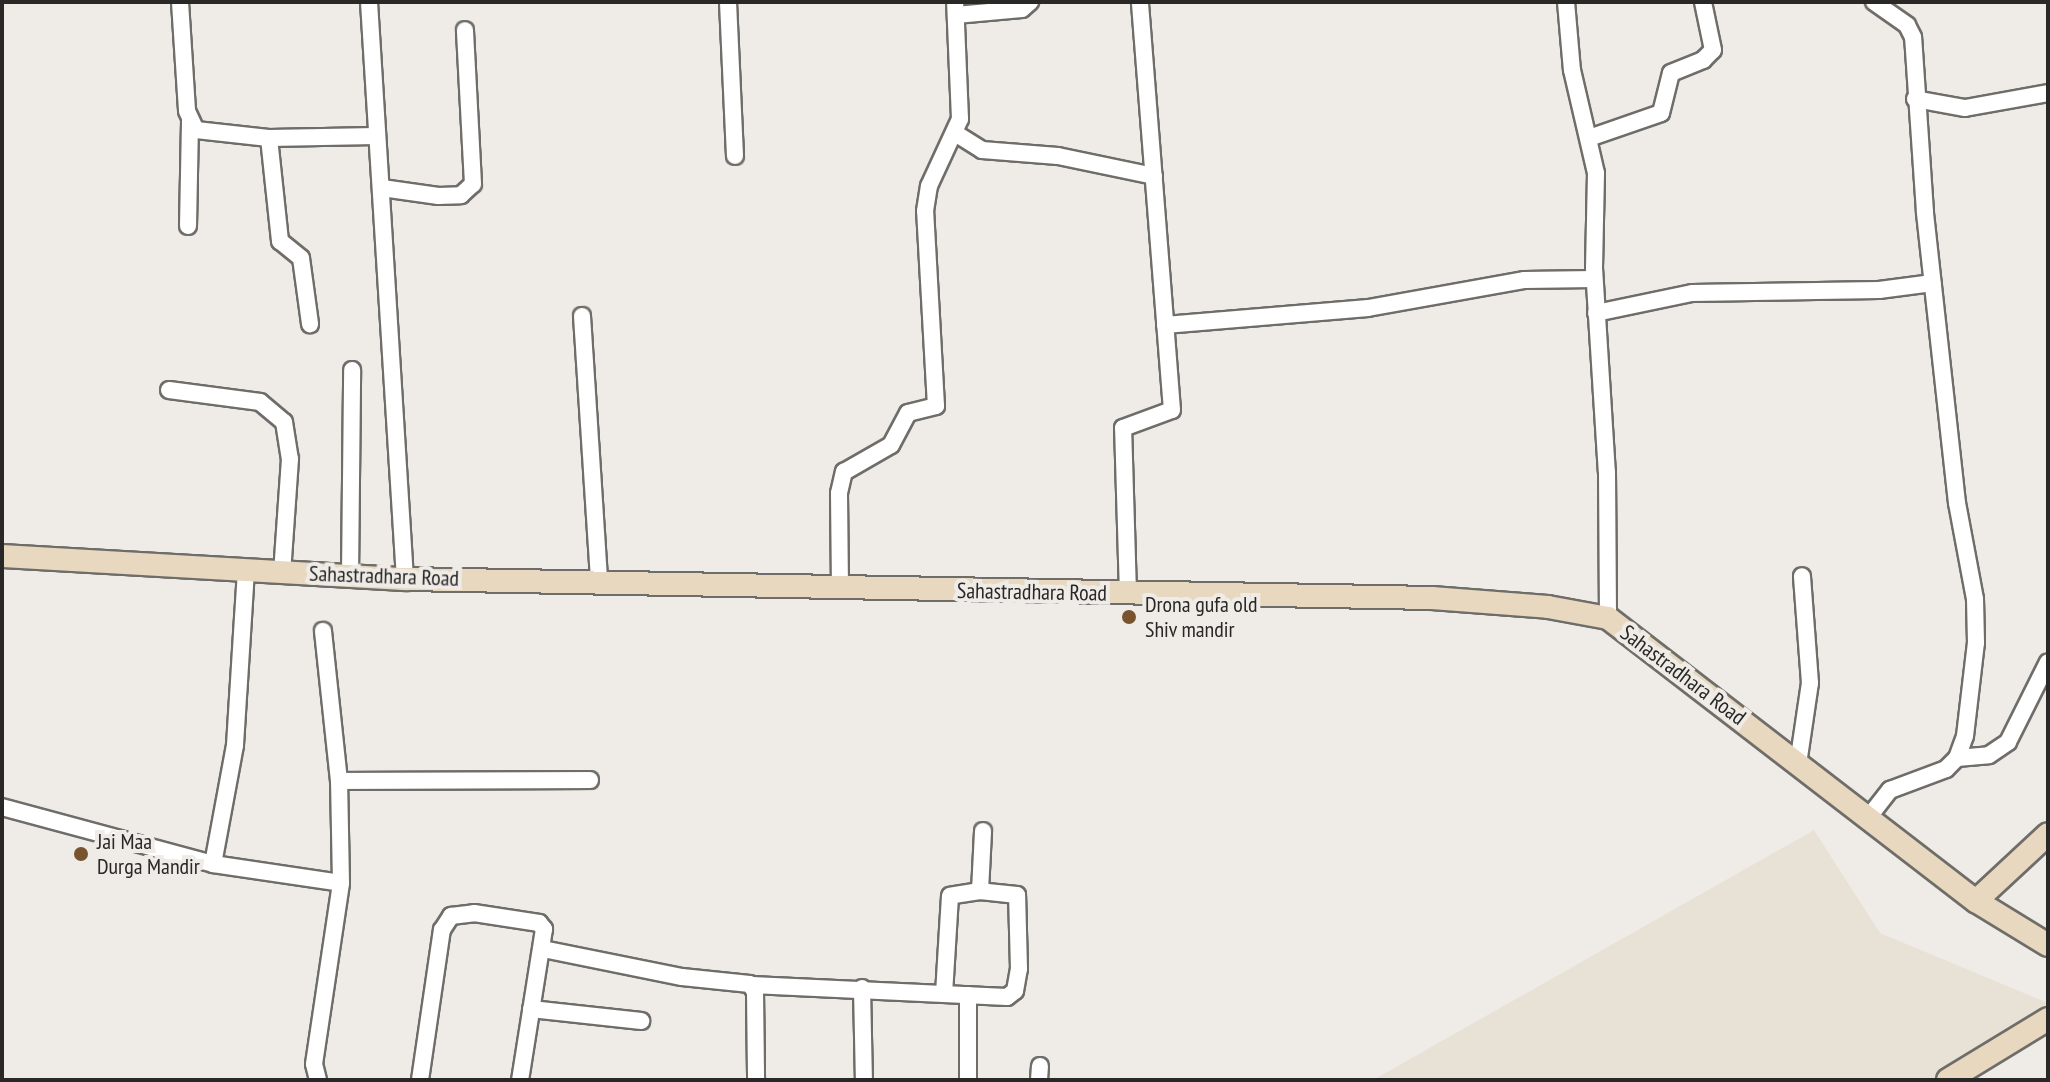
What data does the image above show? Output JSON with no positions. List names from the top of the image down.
{
  "streets": {
    "main road": ["Sahastradhara Road"]
  },
  "places": ["Drona gufa old Shiv mandir", "Jai Maa Durga Mandir"]
}
